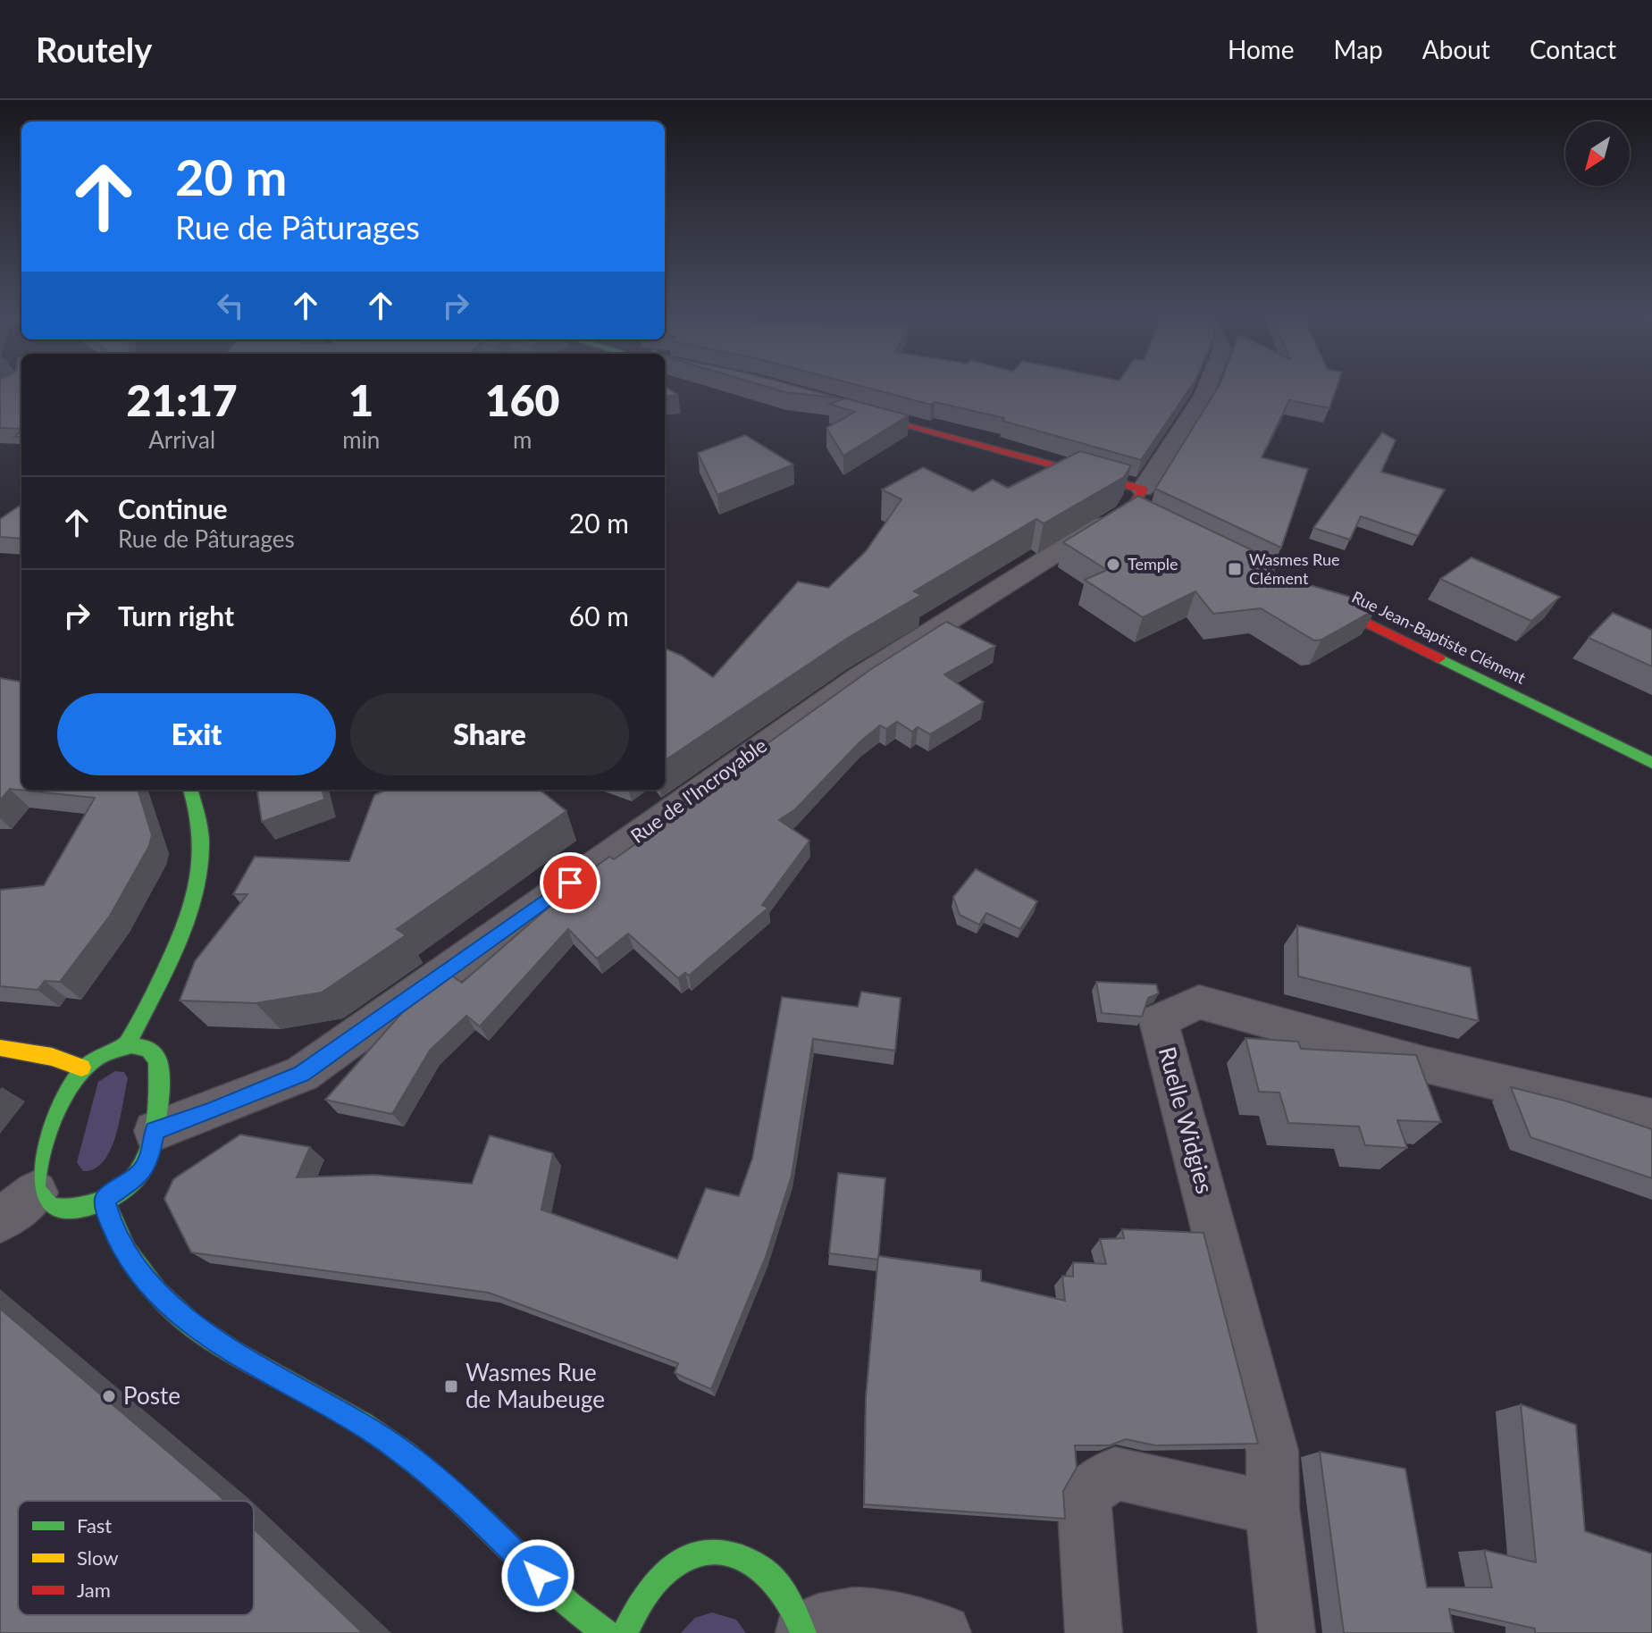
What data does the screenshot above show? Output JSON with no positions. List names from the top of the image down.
{
  "streets": {
    "street": ["Rue Jean-Baptiste Clément", "Rue de l'Incroyable", "Ruelle Widgies"]
  },
  "places": {
    "other": ["Temple", "Poste"],
    "transit": ["Wasmes Rue Clément", "Wasmes Rue de Maubeuge"]
  },
  "legend": ["Fast", "Slow", "Jam"],
  "north": "bottom left",
  "page": {
    "header": "Routely",
    "nav": [
      "Home",
      "Map",
      "About",
      "Contact"
    ],
    "turn": ["20 m", "Rue de Pâturages"],
    "eta": [
      "21:17",
      "Arrival",
      "1",
      "min",
      "160",
      "m"
    ],
    "list": [
      {
        "name": "Continue",
        "note": "Rue de Pâturages",
        "value": "20 m"
      },
      {
        "name": "Turn right",
        "value": "60 m"
      }
    ],
    "buttons": ["Exit", "Share"]
  }
}
